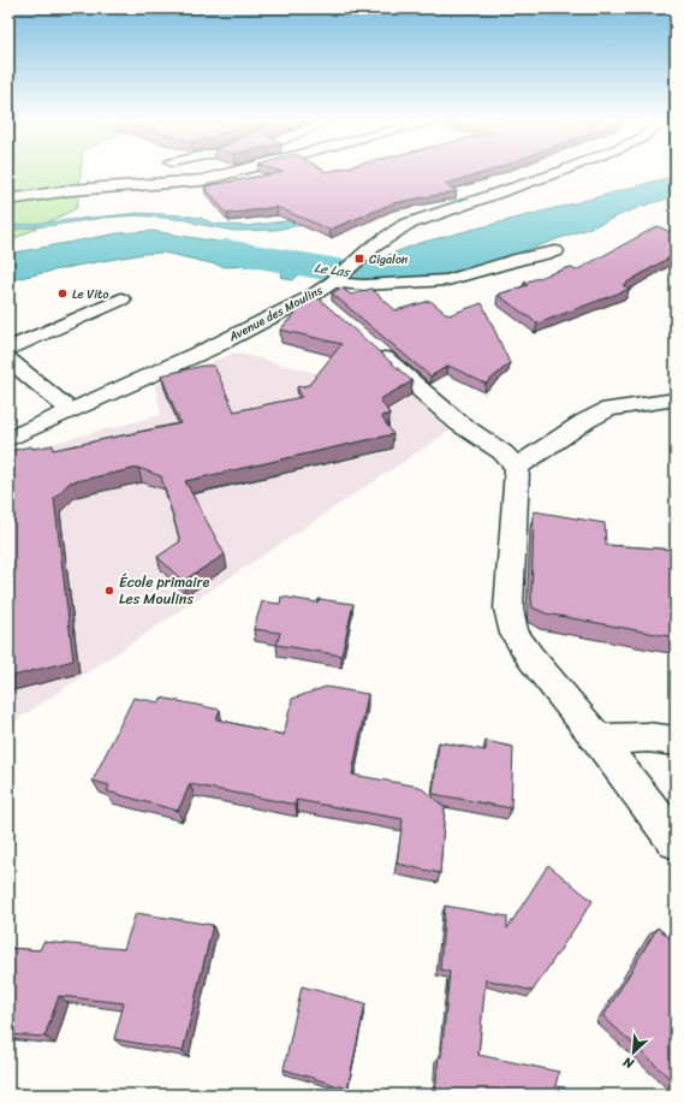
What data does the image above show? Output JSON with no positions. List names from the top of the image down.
{
  "streets": {
    "street": ["Avenue des Moulins"]
  },
  "water": ["Le Las"],
  "places": {
    "transit": ["Cigalon"],
    "other": ["Le Vito", "École primaire Les Moulins"]
  },
  "north": "bottom left"
}
